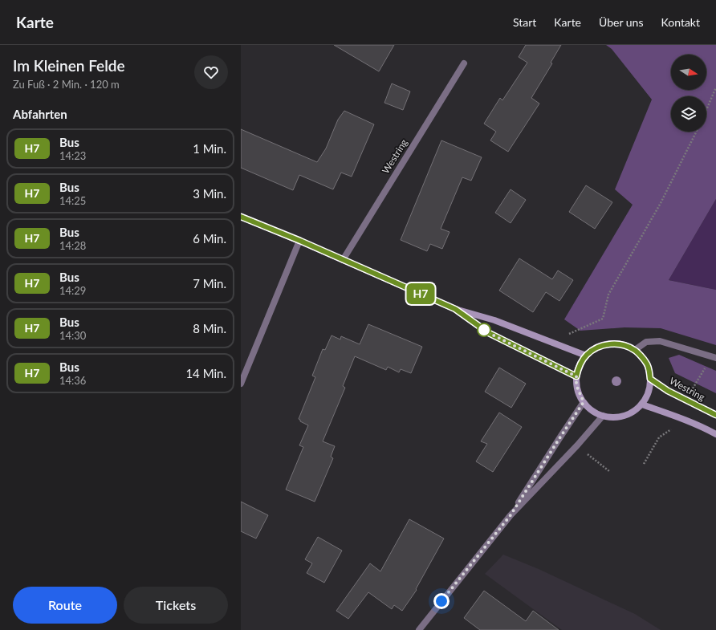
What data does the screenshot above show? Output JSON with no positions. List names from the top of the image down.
{
  "streets": {
    "street": ["Westring"]
  },
  "lines": ["bus line H7"],
  "north": "right",
  "page": {
    "header": "Karte",
    "nav": [
      "Start",
      "Karte",
      "Über uns",
      "Kontakt"
    ],
    "heading": [
      ["Im Kleinen Felde", "Zu Fuß · 2 Min. · 120 m"],
      "Abfahrten"
    ],
    "on_map": "H7",
    "list": [
      {
        "mark": "H7",
        "name": "Bus",
        "note": "14:23",
        "value": "1 Min."
      },
      {
        "mark": "H7",
        "name": "Bus",
        "note": "14:25",
        "value": "3 Min."
      },
      {
        "mark": "H7",
        "name": "Bus",
        "note": "14:28",
        "value": "6 Min."
      },
      {
        "mark": "H7",
        "name": "Bus",
        "note": "14:29",
        "value": "7 Min."
      },
      {
        "mark": "H7",
        "name": "Bus",
        "note": "14:30",
        "value": "8 Min."
      },
      {
        "mark": "H7",
        "name": "Bus",
        "note": "14:36",
        "value": "14 Min."
      }
    ],
    "buttons": ["Route", "Tickets"]
  }
}
